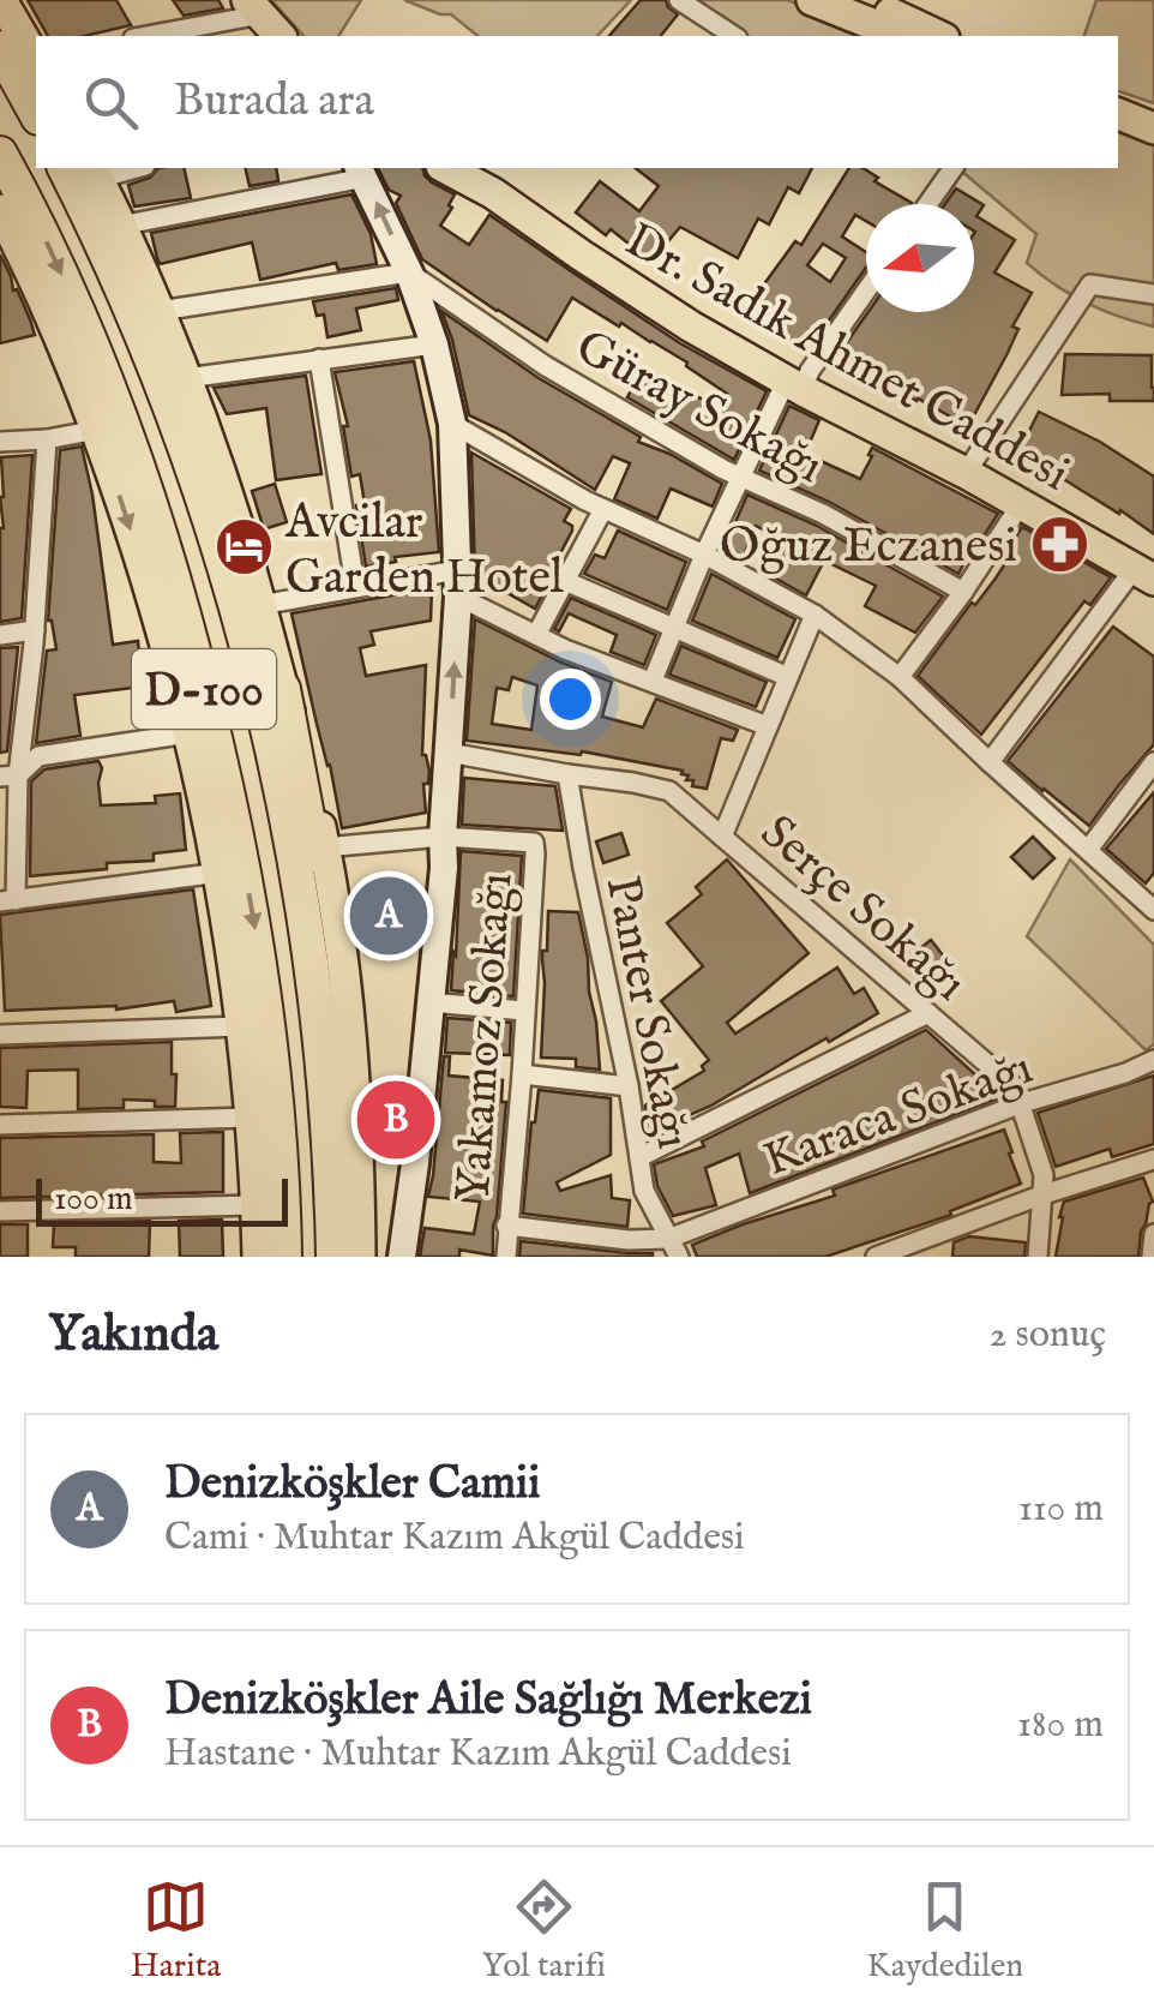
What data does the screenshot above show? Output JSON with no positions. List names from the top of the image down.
{
  "streets": {
    "highway": ["D-100"],
    "main road": ["Dr. Sadık Ahmet Caddesi"],
    "street": [
      "Güray Sokağı",
      "Serçe Sokağı",
      "Panter Sokağı",
      "Yakamoz Sokağı",
      "Karaca Sokağı"
    ]
  },
  "crossings": [
    ["Serçe Sokağı", "Karaca Sokağı"],
    ["Panter Sokağı", "Karaca Sokağı"]
  ],
  "places": {
    "pharmacy": ["Oğuz Eczanesi"],
    "hotel": ["Avcilar Garden Hotel"]
  },
  "scale_bar": "100 m",
  "north": "left",
  "page": {
    "search": "Burada ara",
    "pins": ["A", "B"],
    "scale": "100 m",
    "heading": ["Yakında", "2 sonuç"],
    "list": [
      {
        "mark": "A",
        "name": "Denizköşkler Camii",
        "note": "Cami · Muhtar Kazım Akgül Caddesi",
        "value": "110 m"
      },
      {
        "mark": "B",
        "name": "Denizköşkler Aile Sağlığı Merkezi",
        "note": "Hastane · Muhtar Kazım Akgül Caddesi",
        "value": "180 m"
      }
    ],
    "nav": ["Harita", "Yol tarifi", "Kaydedilen"]
  }
}
